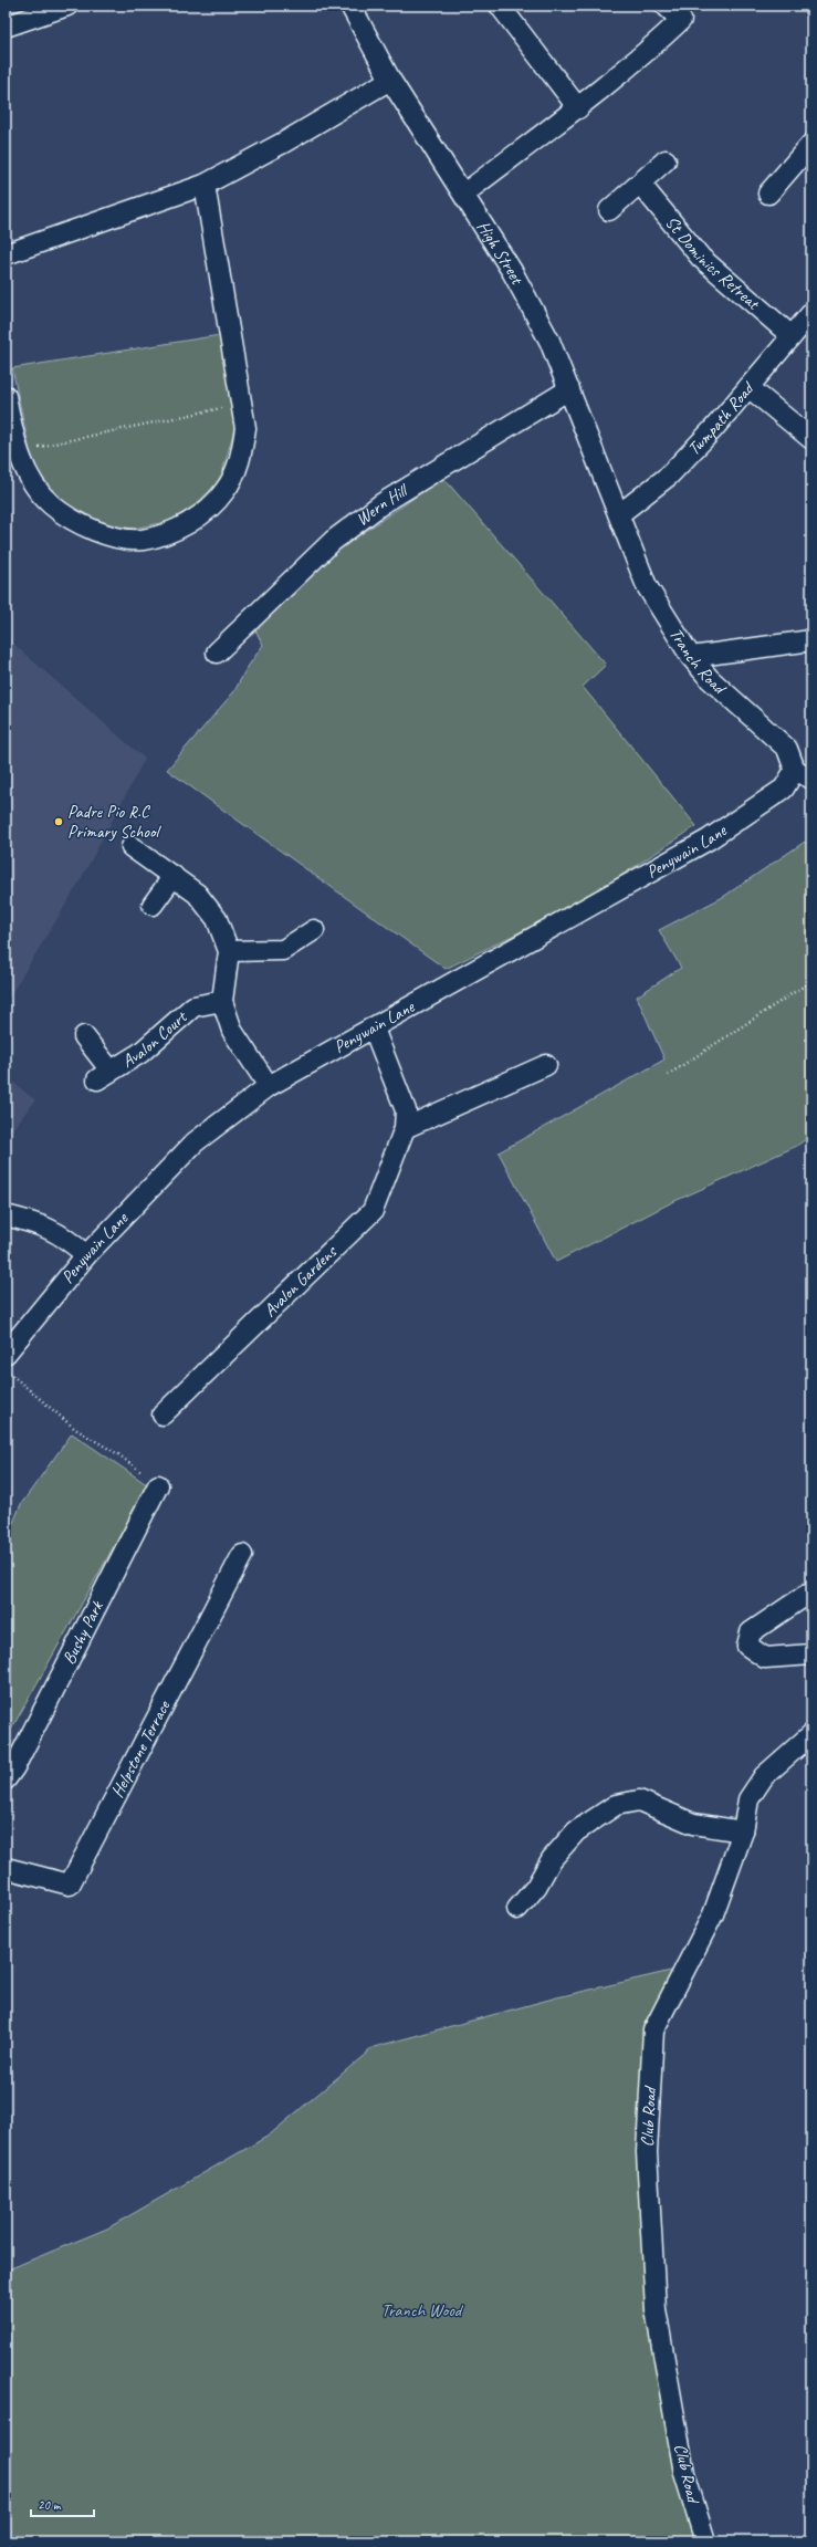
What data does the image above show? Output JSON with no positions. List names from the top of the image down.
{
  "streets": {
    "street": [
      "High Street",
      "St Dominics Retreat",
      "Twmpath Road",
      "Wern Hill",
      "Tranch Road",
      "Penywain Lane",
      "Avalon Court",
      "Avalon Gardens",
      "Bushy Park",
      "Helpstone Terrace",
      "Club Road"
    ]
  },
  "crossings": [
    ["High Street", "Twmpath Road"],
    ["High Street", "Wern Hill"],
    ["High Street", "Tranch Road"],
    ["St Dominics Retreat", "Twmpath Road"],
    ["Twmpath Road", "Tranch Road"],
    ["Tranch Road", "Penywain Lane"],
    ["Penywain Lane", "Avalon Gardens"]
  ],
  "parks": ["Tranch Wood"],
  "places": ["Padre Pio R.C Primary School"],
  "scale_bar": "20 m"
}
